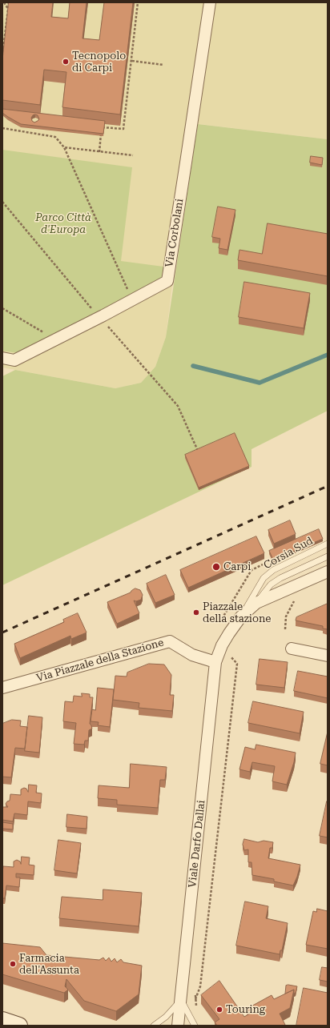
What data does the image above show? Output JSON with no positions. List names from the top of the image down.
{
  "streets": {
    "street": ["Via Corbolani", "Via Piazzale della Stazione", "Viale Darfo Dallai"],
    "lane": ["Corsia Sud"]
  },
  "crossings": [
    ["Via Piazzale della Stazione", "Viale Darfo Dallai"]
  ],
  "parks": ["Parco Città d'Europa"],
  "places": [
    "Tecnopolo di Carpi",
    "Carpi",
    "Piazzale della stazione",
    "Farmacia dell'Assunta",
    "Touring"
  ]
}
